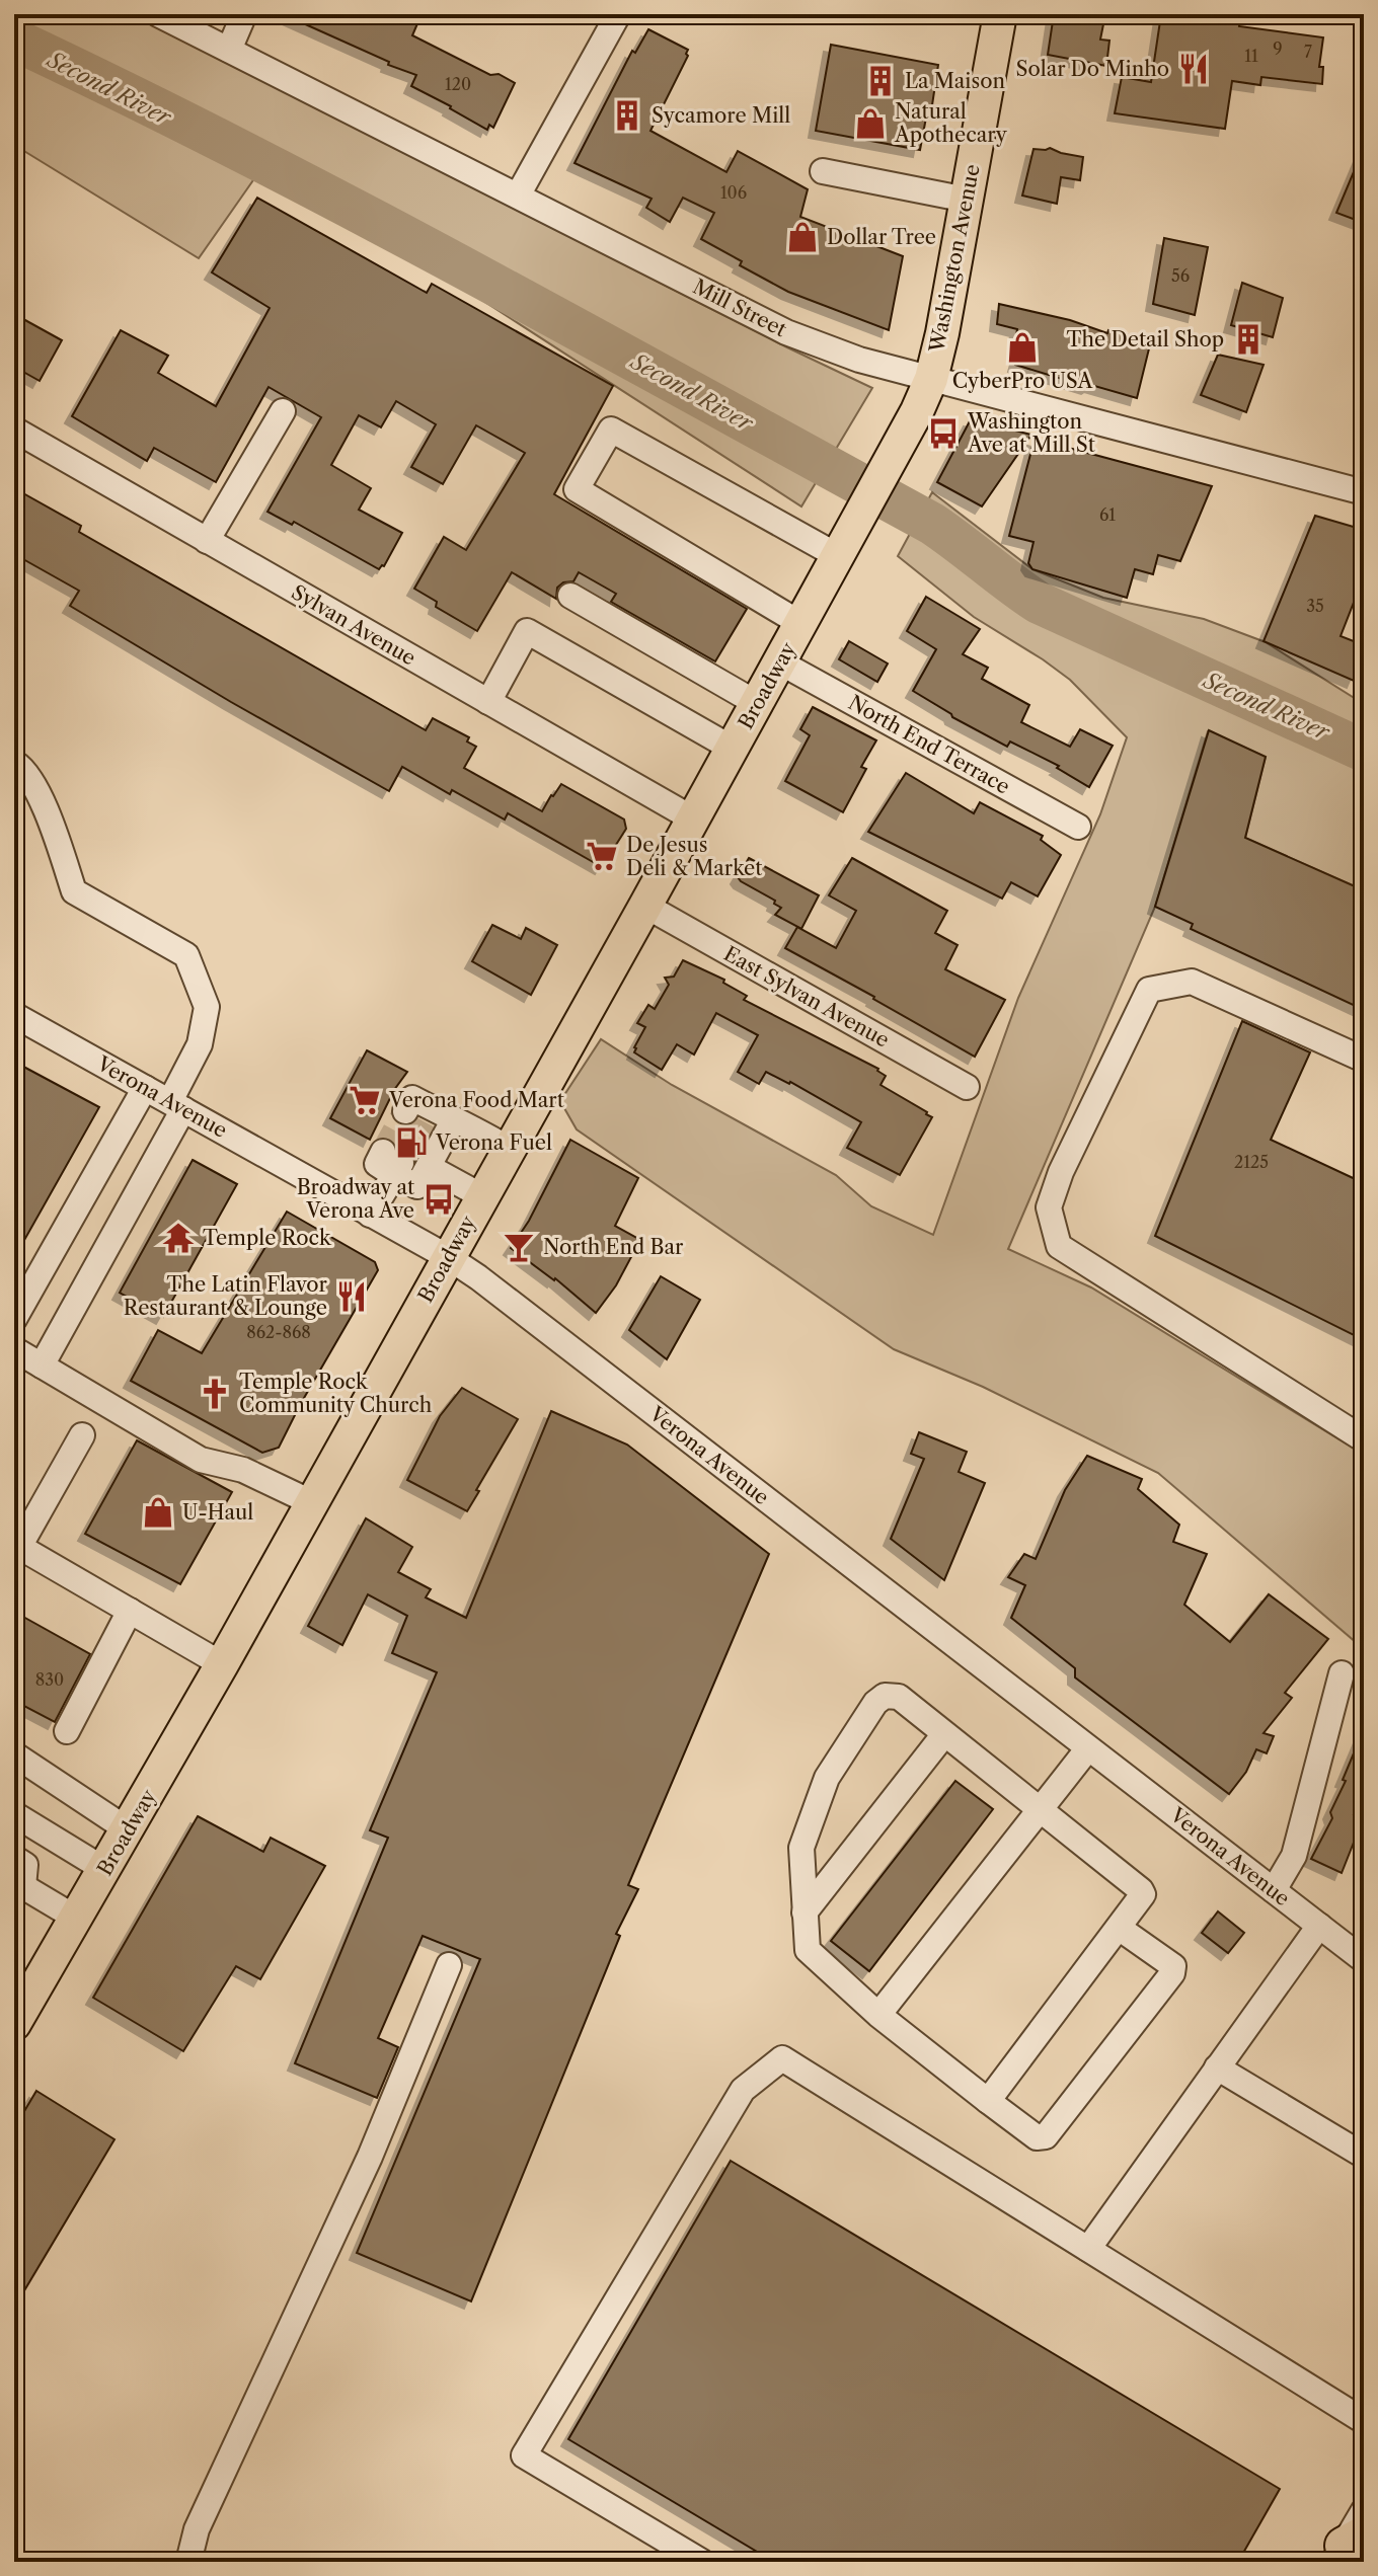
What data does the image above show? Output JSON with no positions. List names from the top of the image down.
{
  "streets": {
    "main road": ["Washington Avenue", "Broadway"],
    "street": [
      "Mill Street",
      "Sylvan Avenue",
      "North End Terrace",
      "East Sylvan Avenue",
      "Verona Avenue"
    ]
  },
  "crossings": [
    ["Washington Avenue", "Mill Street"],
    ["Washington Avenue", "Broadway"],
    ["Sylvan Avenue", "Broadway"],
    ["Broadway", "North End Terrace"],
    ["Broadway", "East Sylvan Avenue"],
    ["Broadway", "Verona Avenue"]
  ],
  "water": ["Second River"],
  "places": {
    "restaurant": ["Solar Do Minho", "The Latin Flavor Restaurant & Lounge"],
    "building": ["La Maison", "Sycamore Mill", "The Detail Shop"],
    "shop": [
      "Natural Apothecary",
      "Dollar Tree",
      "CyberPro USA",
      "U-Haul"
    ],
    "bus stop": ["Washington Ave at Mill St", "Broadway at Verona Ave"],
    "supermarket": ["De Jesus Deli & Market", "Verona Food Mart"],
    "fuel station": ["Verona Fuel"],
    "temple": ["Temple Rock"],
    "bar": ["North End Bar"],
    "church": ["Temple Rock Community Church"]
  },
  "house_numbers": [
    "9",
    "7",
    "11",
    "120",
    "106",
    "56",
    "61",
    "35",
    "2125",
    "862-868",
    "830"
  ]
}
